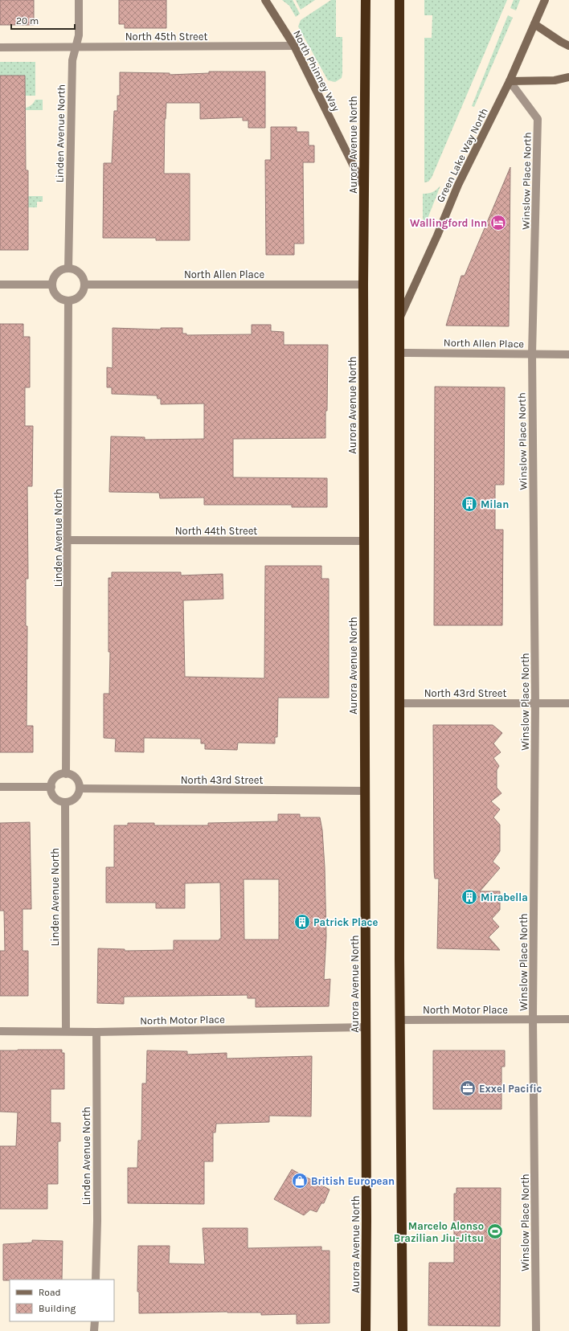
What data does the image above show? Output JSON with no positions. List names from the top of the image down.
{
  "streets": {
    "highway": ["Aurora Avenue North"],
    "main road": ["North Phinney Way", "Green Lake Way North"],
    "street": [
      "North 45th Street",
      "Linden Avenue North",
      "Winslow Place North",
      "North Allen Place",
      "North 44th Street",
      "North 43rd Street",
      "North Motor Place"
    ]
  },
  "crossings": [
    ["North 45th Street", "North Phinney Way"],
    ["North 45th Street", "Linden Avenue North"],
    ["North Phinney Way", "Aurora Avenue North"],
    ["Linden Avenue North", "North Allen Place"],
    ["Linden Avenue North", "North 44th Street"],
    ["Linden Avenue North", "North 43rd Street"],
    ["Linden Avenue North", "North Motor Place"],
    ["Aurora Avenue North", "North Allen Place"],
    ["Aurora Avenue North", "North 44th Street"],
    ["Aurora Avenue North", "North 43rd Street"],
    ["Aurora Avenue North", "North Motor Place"],
    ["Green Lake Way North", "Winslow Place North"],
    ["Winslow Place North", "North Allen Place"],
    ["Winslow Place North", "North 43rd Street"],
    ["Winslow Place North", "North Motor Place"]
  ],
  "places": {
    "hotel": ["Wallingford Inn"],
    "building": ["Milan", "Mirabella", "Patrick Place"],
    "office": ["Exxel Pacific"],
    "shop": ["British European"],
    "sports": ["Marcelo Alonso Brazilian Jiu-Jitsu"]
  },
  "legend": ["Road", "Building"],
  "scale_bar": "20 m"
}
